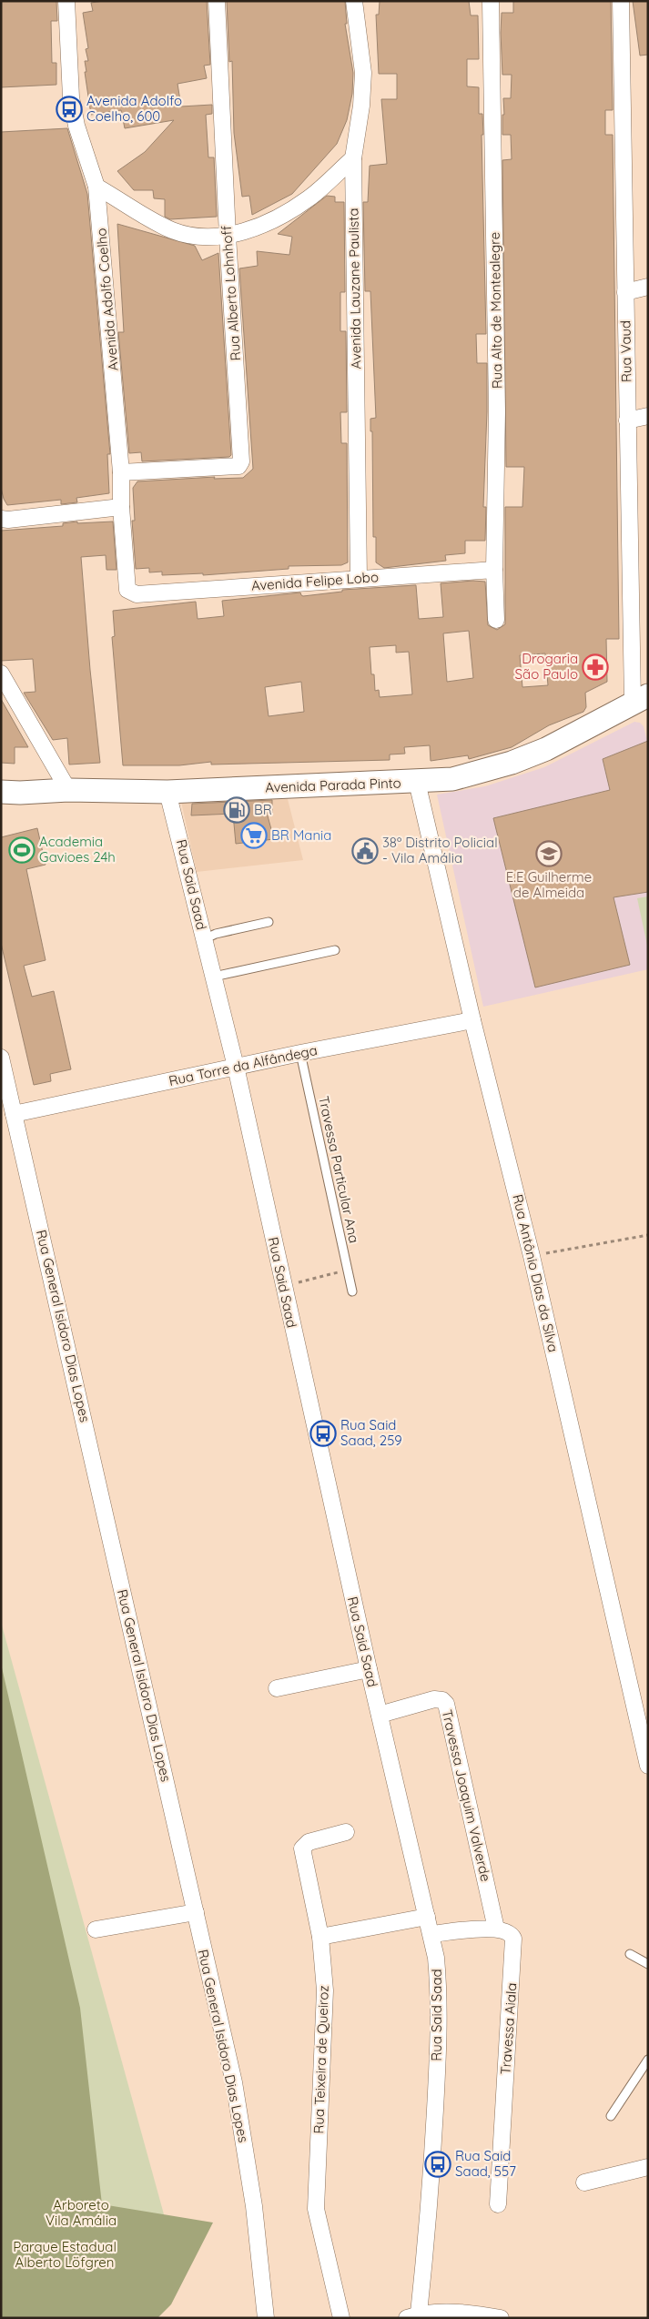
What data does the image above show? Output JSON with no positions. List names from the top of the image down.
{
  "streets": {
    "main road": ["Avenida Parada Pinto"],
    "street": [
      "Avenida Lauzane Paulista",
      "Rua Alberto Lohnhoff",
      "Avenida Adolfo Coelho",
      "Rua Alto de Montealegre",
      "Rua Vaud",
      "Avenida Felipe Lobo",
      "Rua Said Saad",
      "Rua Torre da Alfândega",
      "Rua Antônio Dias da Silva",
      "Rua General Isidoro Dias Lopes",
      "Travessa Joaquim Valverde",
      "Travessa Aiala",
      "Rua Teixeira de Queiroz"
    ],
    "lane": ["Travessa Particular Ana"]
  },
  "crossings": [
    ["Avenida Lauzane Paulista", "Avenida Felipe Lobo"],
    ["Rua Alberto Lohnhoff", "Avenida Adolfo Coelho"],
    ["Avenida Adolfo Coelho", "Avenida Felipe Lobo"],
    ["Rua Alto de Montealegre", "Avenida Felipe Lobo"],
    ["Rua Vaud", "Avenida Parada Pinto"],
    ["Avenida Parada Pinto", "Rua Said Saad"],
    ["Avenida Parada Pinto", "Rua Antônio Dias da Silva"],
    ["Rua Said Saad", "Rua Torre da Alfândega"],
    ["Rua Said Saad", "Travessa Joaquim Valverde"],
    ["Rua Torre da Alfândega", "Travessa Particular Ana"],
    ["Rua Torre da Alfândega", "Rua Antônio Dias da Silva"],
    ["Rua Torre da Alfândega", "Rua General Isidoro Dias Lopes"],
    ["Travessa Joaquim Valverde", "Travessa Aiala"]
  ],
  "parks": ["Arboreto Vila Amália", "Parque Estadual Alberto Löfgren"],
  "places": {
    "bus stop": ["Avenida Adolfo Coelho, 600", "Rua Said Saad, 259", "Rua Said Saad, 557"],
    "pharmacy": ["Drogaria São Paulo"],
    "fuel station": ["BR"],
    "supermarket": ["BR Mania"],
    "sports": ["Academia Gavioes 24h"],
    "public building": ["38º Distrito Policial - Vila Amália"],
    "school or university": ["E.E Guilherme de Almeida"]
  }
}
